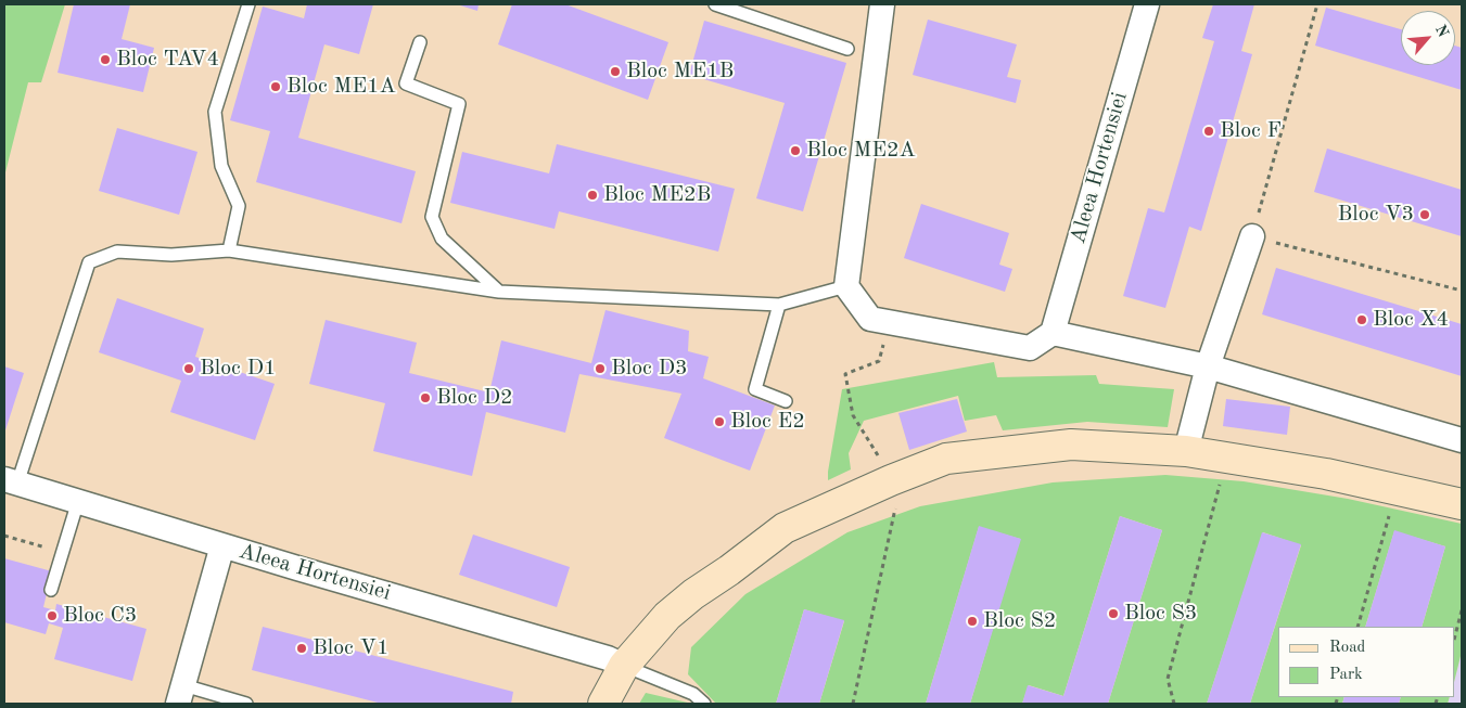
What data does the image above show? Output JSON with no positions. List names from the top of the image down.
{
  "streets": {
    "street": ["Aleea Hortensiei"]
  },
  "places": [
    "Bloc TAV4",
    "Bloc ME1B",
    "Bloc ME1A",
    "Bloc F",
    "Bloc ME2A",
    "Bloc ME2B",
    "Bloc V3",
    "Bloc X4",
    "Bloc D1",
    "Bloc D3",
    "Bloc D2",
    "Bloc E2",
    "Bloc S3",
    "Bloc C3",
    "Bloc S2",
    "Bloc V1"
  ],
  "legend": ["Road", "Park"],
  "north": "top right"
}
